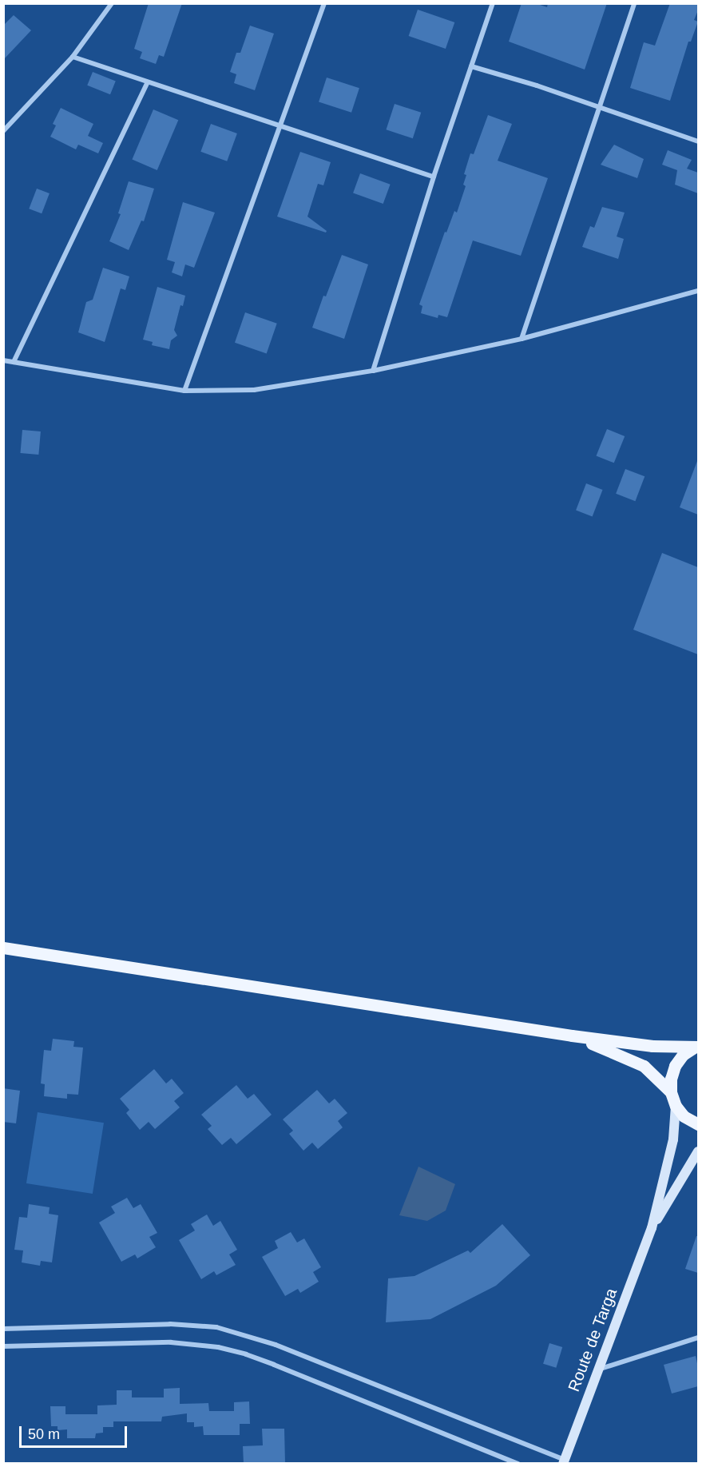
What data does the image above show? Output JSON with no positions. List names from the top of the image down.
{
  "streets": {
    "main road": ["Route de Targa"]
  },
  "scale_bar": "50 m"
}
